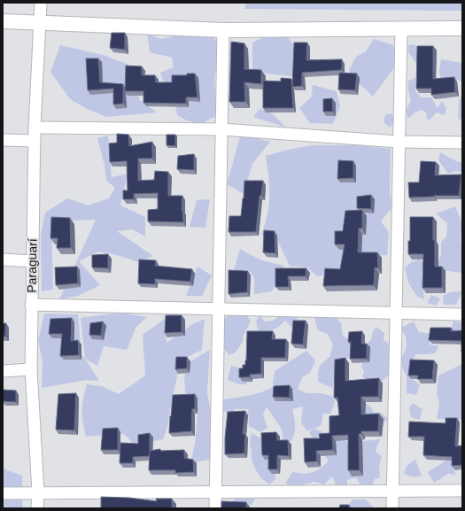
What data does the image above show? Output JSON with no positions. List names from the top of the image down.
{
  "streets": {
    "street": ["Paraguarí"]
  }
}
